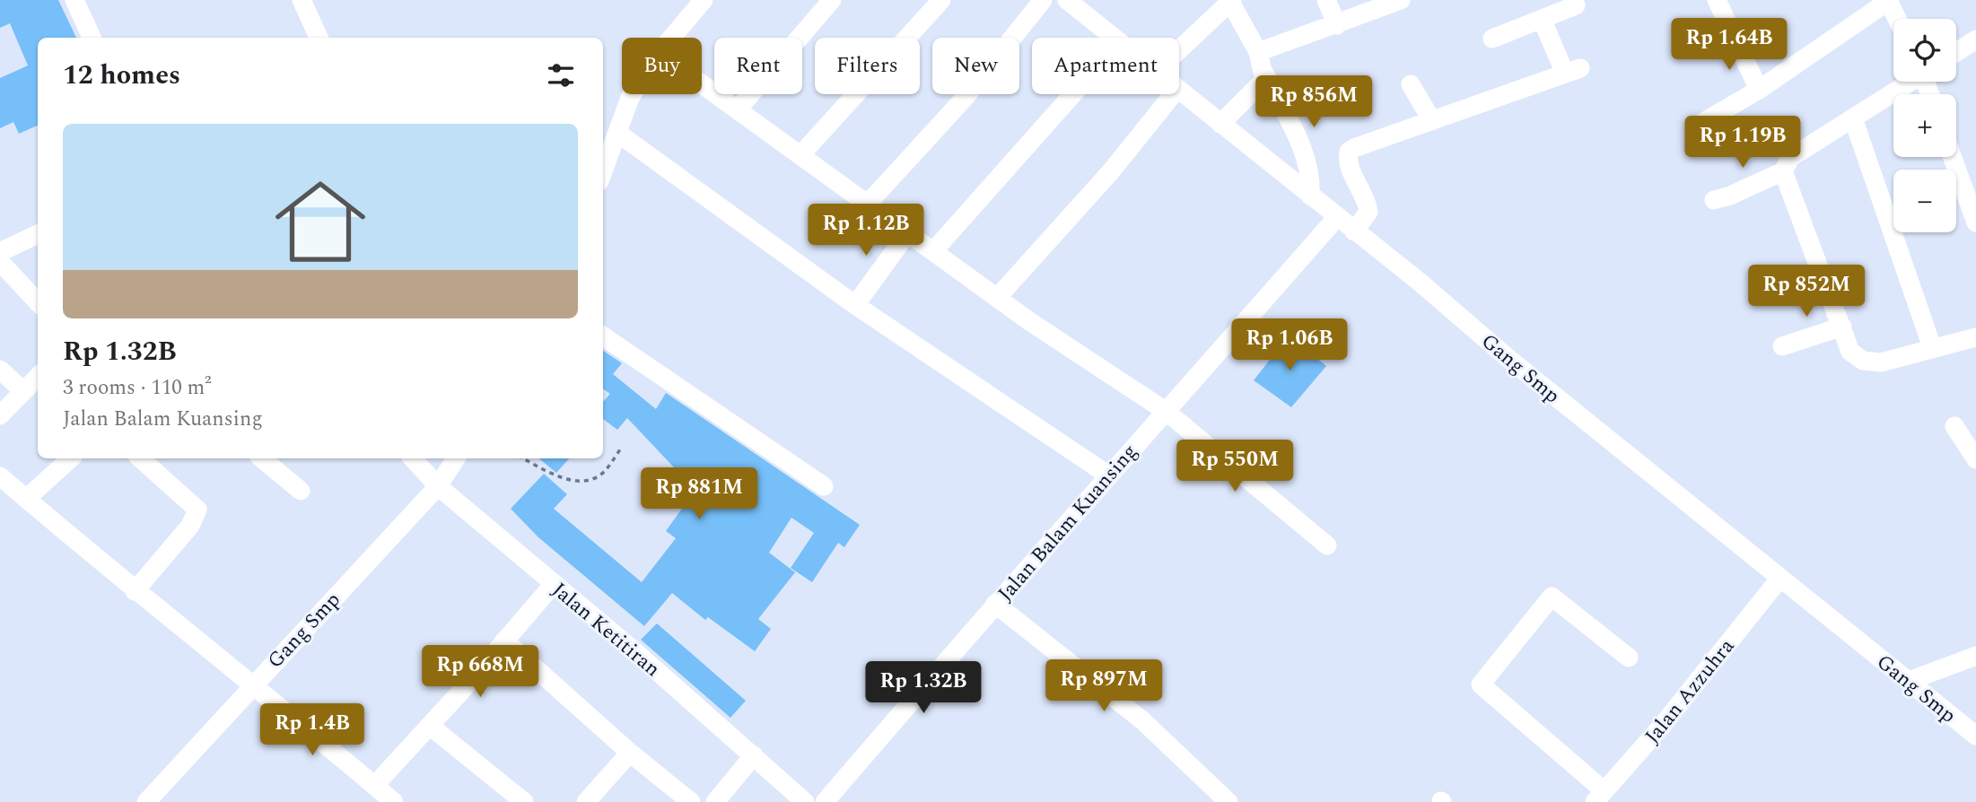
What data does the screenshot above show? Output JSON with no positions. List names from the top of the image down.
{
  "streets": {
    "street": [
      "Gang Smp",
      "Jalan Balam Kuansing",
      "Jalan Ketitiran",
      "Jalan Azzuhra"
    ]
  },
  "crossings": [
    ["Gang Smp", "Jalan Balam Kuansing"],
    ["Gang Smp", "Jalan Ketitiran"],
    ["Gang Smp", "Jalan Azzuhra"]
  ],
  "page": {
    "price": [
      "Rp 1.64B",
      "Rp 856M",
      "Rp 1.19B",
      "Rp 1.12B",
      "Rp 852M",
      "Rp 1.06B",
      "Rp 550M",
      "Rp 881M",
      "Rp 668M",
      "Rp 897M",
      "Rp 1.32B",
      "Rp 1.4B"
    ],
    "map_buttons": ["+", "−"],
    "chip": [
      "Buy",
      "Rent",
      "Filters",
      "New",
      "Apartment"
    ],
    "heading": "12 homes",
    "list": [
      {
        "name": "Rp 1.32B",
        "note": "3 rooms · 110 m² · Jalan Balam Kuansing"
      }
    ]
  }
}
